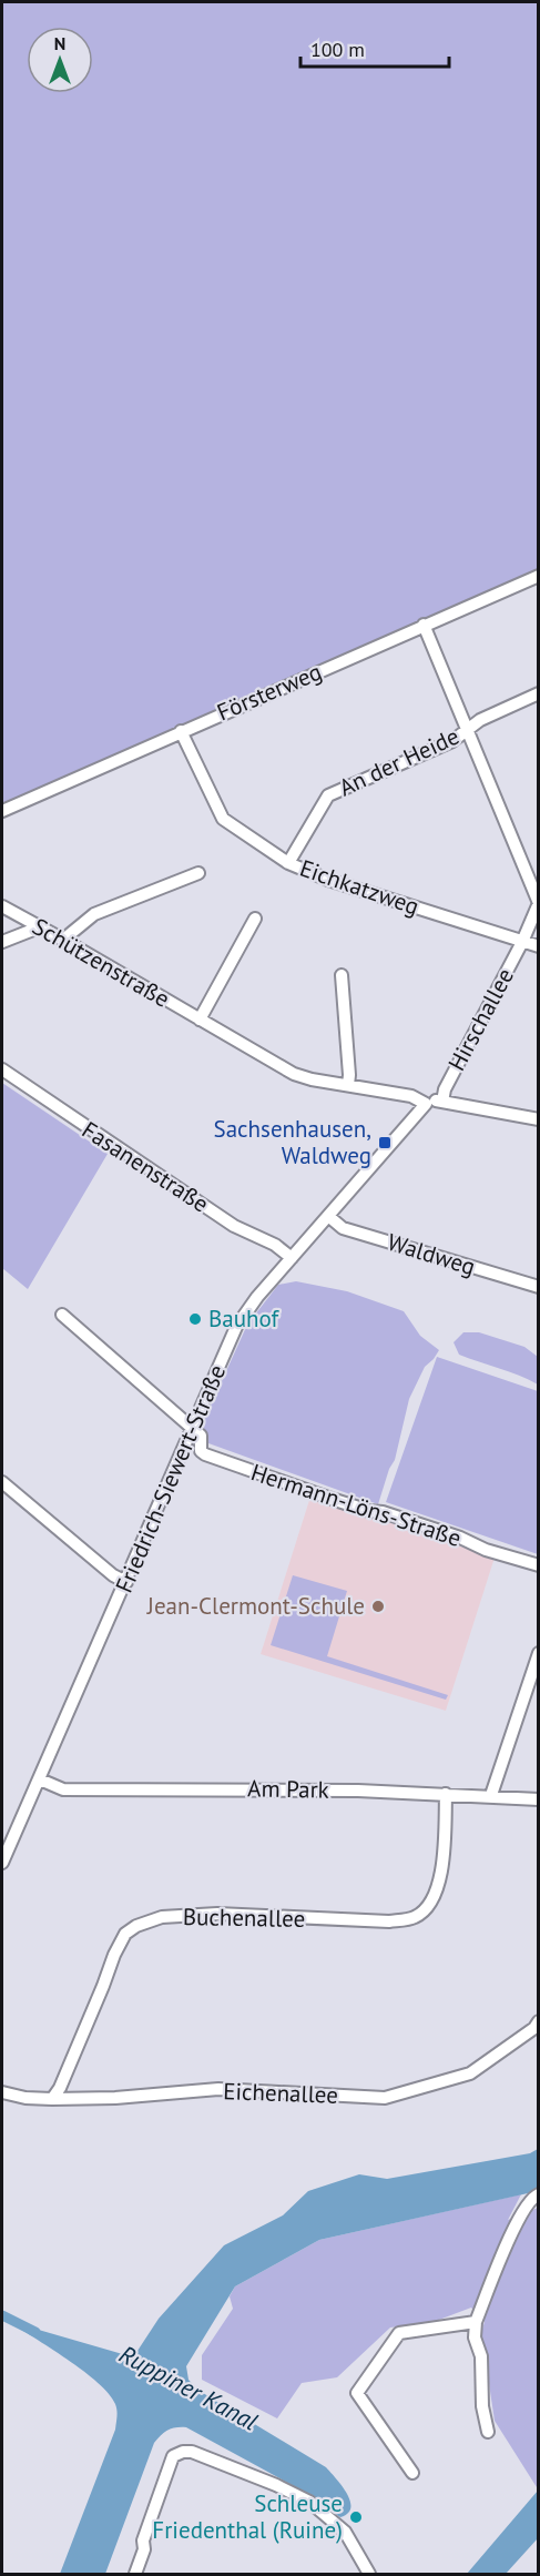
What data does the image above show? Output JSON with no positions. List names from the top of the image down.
{
  "streets": {
    "street": [
      "Försterweg",
      "An der Heide",
      "Eichkatzweg",
      "Schützenstraße",
      "Hirschallee",
      "Fasanenstraße",
      "Waldweg",
      "Friedrich-Siewert-Straße",
      "Hermann-Löns-Straße",
      "Am Park",
      "Buchenallee",
      "Eichenallee"
    ]
  },
  "crossings": [
    ["Försterweg", "Eichkatzweg"],
    ["Försterweg", "Hirschallee"],
    ["An der Heide", "Eichkatzweg"],
    ["An der Heide", "Hirschallee"],
    ["Eichkatzweg", "Hirschallee"],
    ["Schützenstraße", "Friedrich-Siewert-Straße"],
    ["Fasanenstraße", "Friedrich-Siewert-Straße"],
    ["Waldweg", "Friedrich-Siewert-Straße"],
    ["Friedrich-Siewert-Straße", "Hermann-Löns-Straße"],
    ["Friedrich-Siewert-Straße", "Am Park"],
    ["Am Park", "Buchenallee"],
    ["Buchenallee", "Eichenallee"]
  ],
  "water": ["Ruppiner Kanal"],
  "places": {
    "transit": ["Sachsenhausen, Waldweg"],
    "other": ["Bauhof", "Jean-Clermont-Schule", "Schleuse Friedenthal (Ruine)"]
  },
  "scale_bar": "100 m",
  "north": "top"
}
